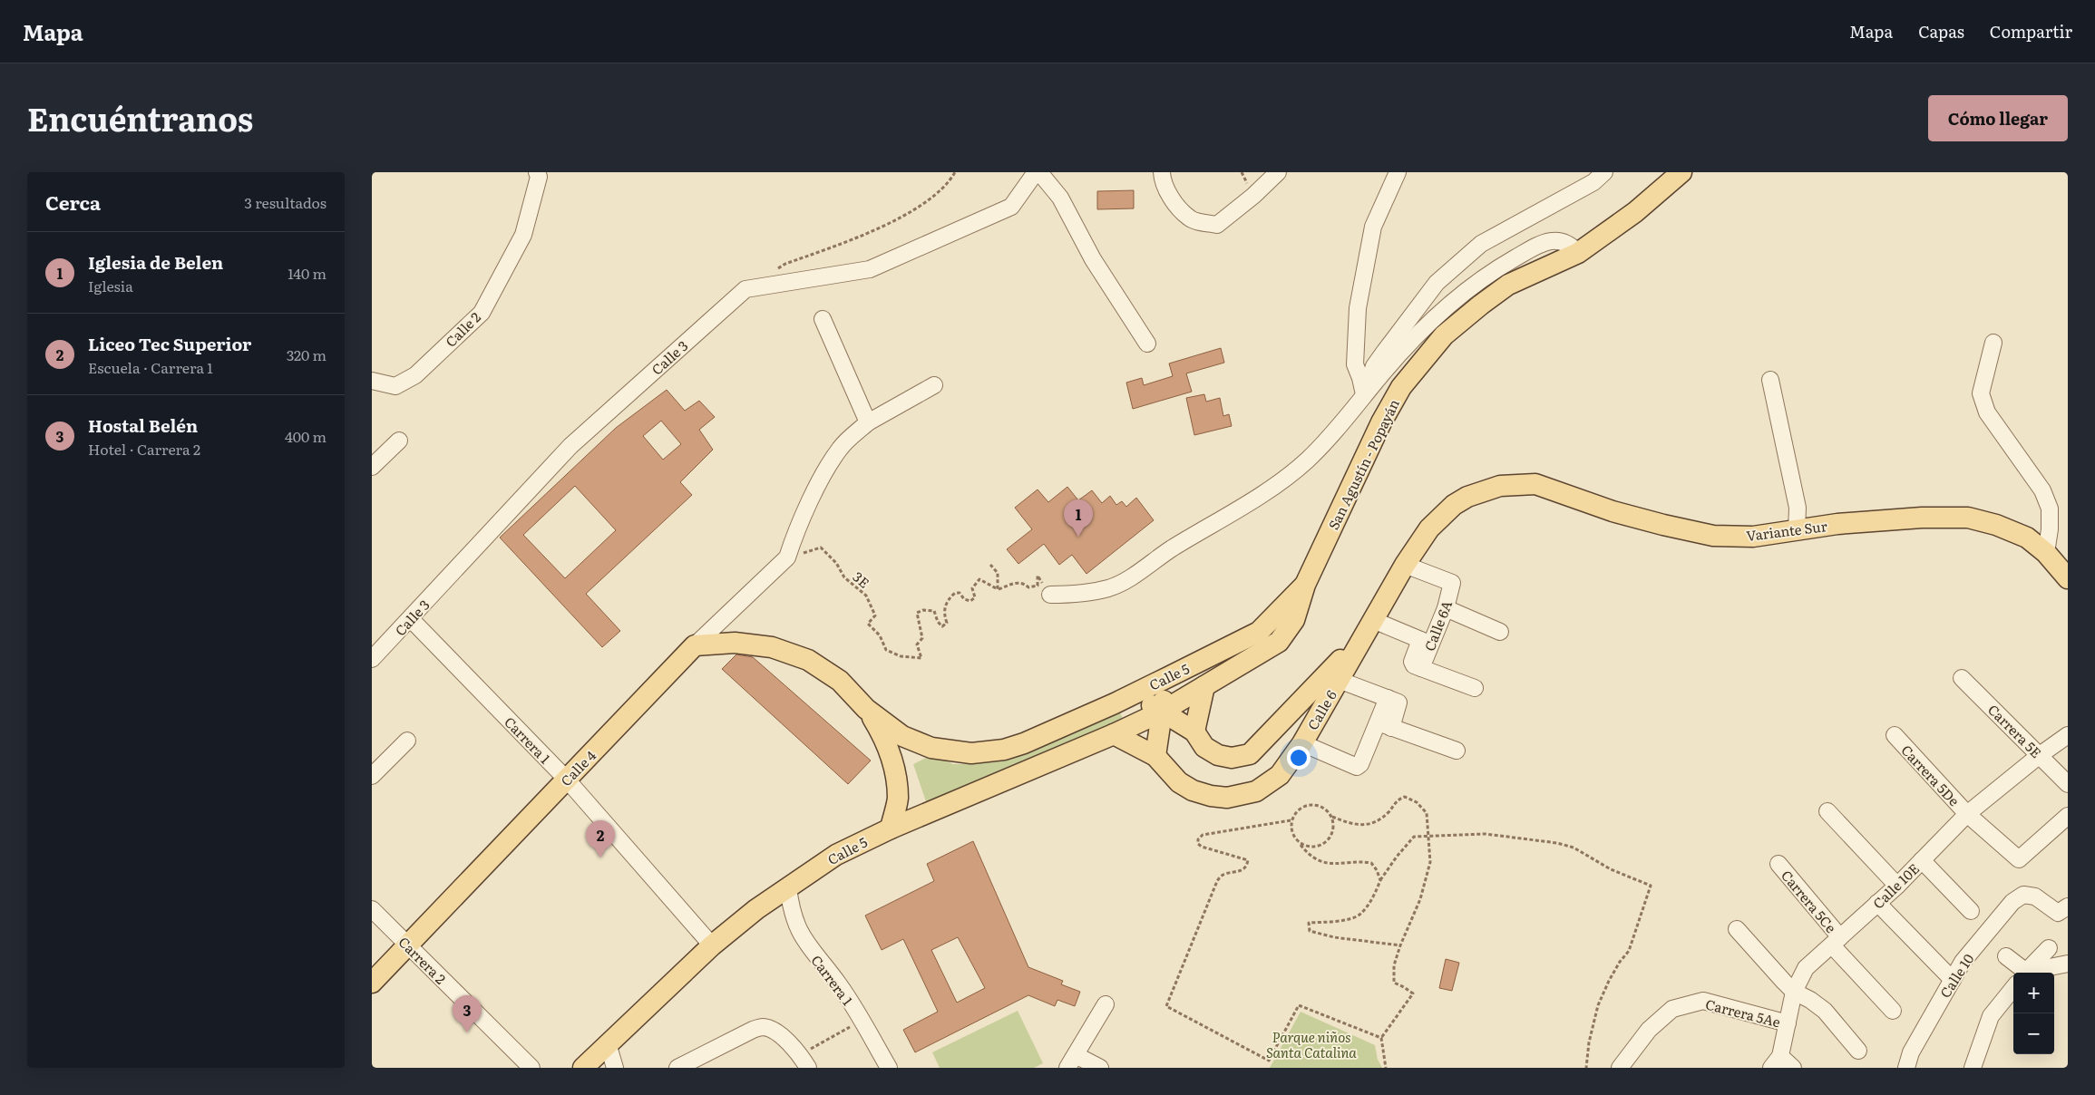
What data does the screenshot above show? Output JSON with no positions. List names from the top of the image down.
{
  "streets": {
    "main road": [
      "San Agustín - Popayán",
      "Variante Sur",
      "Calle 5",
      "Calle 6",
      "Calle 4"
    ],
    "street": [
      "Calle 2",
      "Calle 3",
      "Calle 6A",
      "Carrera 5E",
      "Carrera 1",
      "Carrera 5De",
      "Calle 10E",
      "Carrera 5Ce",
      "Carrera 2",
      "Calle 10",
      "Carrera 5Ae"
    ],
    "path": ["3E"]
  },
  "crossings": [
    ["Calle 3", "Carrera 1"],
    ["San Agustín - Popayán", "Calle 5"],
    ["San Agustín - Popayán", "Calle 6"],
    ["Variante Sur", "Calle 6"],
    ["3E", "Calle 4"],
    ["Calle 6A", "Calle 6"],
    ["Calle 5", "Calle 6"],
    ["Calle 5", "Carrera 1"],
    ["Carrera 5E", "Calle 10E"],
    ["Carrera 1", "Calle 4"],
    ["Calle 4", "Carrera 2"],
    ["Carrera 5De", "Calle 10E"],
    ["Calle 10E", "Carrera 5Ce"],
    ["Calle 10E", "Carrera 5Ae"]
  ],
  "parks": ["Parque niños Santa Catalina"],
  "page": {
    "header": "Mapa",
    "nav": ["Mapa", "Capas", "Compartir"],
    "title": "Encuéntranos",
    "buttons": "Cómo llegar",
    "heading": ["Cerca", "3 resultados"],
    "list": [
      {
        "mark": "1",
        "name": "Iglesia de Belen",
        "note": "Iglesia",
        "value": "140 m"
      },
      {
        "mark": "2",
        "name": "Liceo Tec Superior",
        "note": "Escuela · Carrera 1",
        "value": "320 m"
      },
      {
        "mark": "3",
        "name": "Hostal Belén",
        "note": "Hotel · Carrera 2",
        "value": "400 m"
      }
    ],
    "pins": ["1", "2", "3"],
    "map_buttons": ["+", "−"]
  }
}
